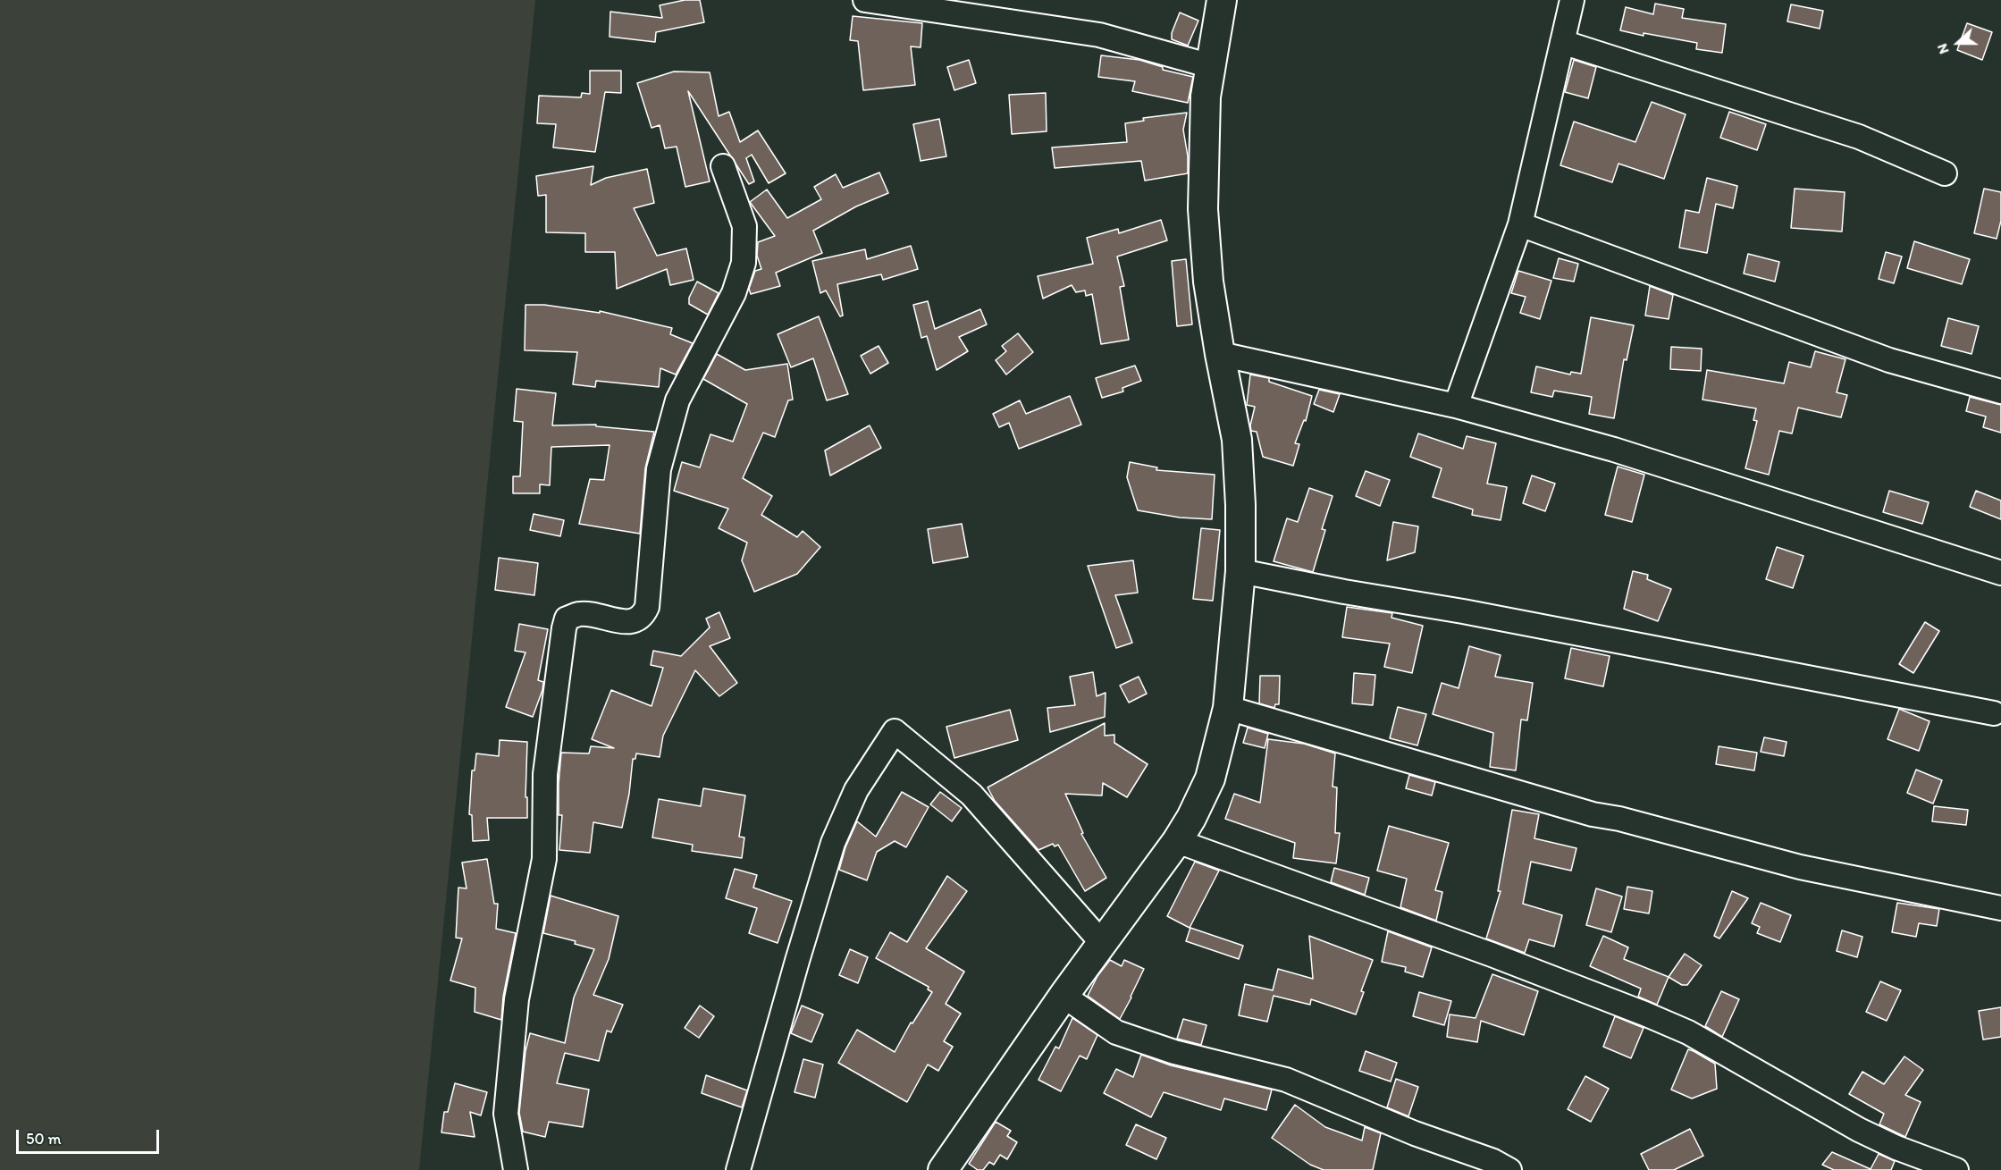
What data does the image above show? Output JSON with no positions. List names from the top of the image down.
{
  "scale_bar": "50 m",
  "north": "left"
}
